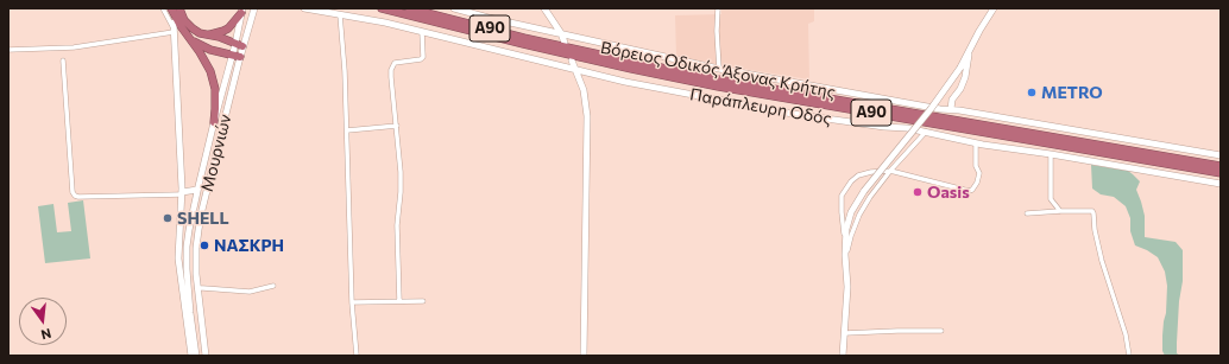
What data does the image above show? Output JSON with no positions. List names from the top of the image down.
{
  "streets": {
    "highway": ["Α90", "Βόρειος Οδικός Άξονας Κρήτης"],
    "street": ["Παράπλευρη Οδός", "Μουρνιών"]
  },
  "places": [
    "METRO",
    "Oasis",
    "SHELL",
    "ΝΑΣΚΡΗ"
  ],
  "north": "bottom"
}
